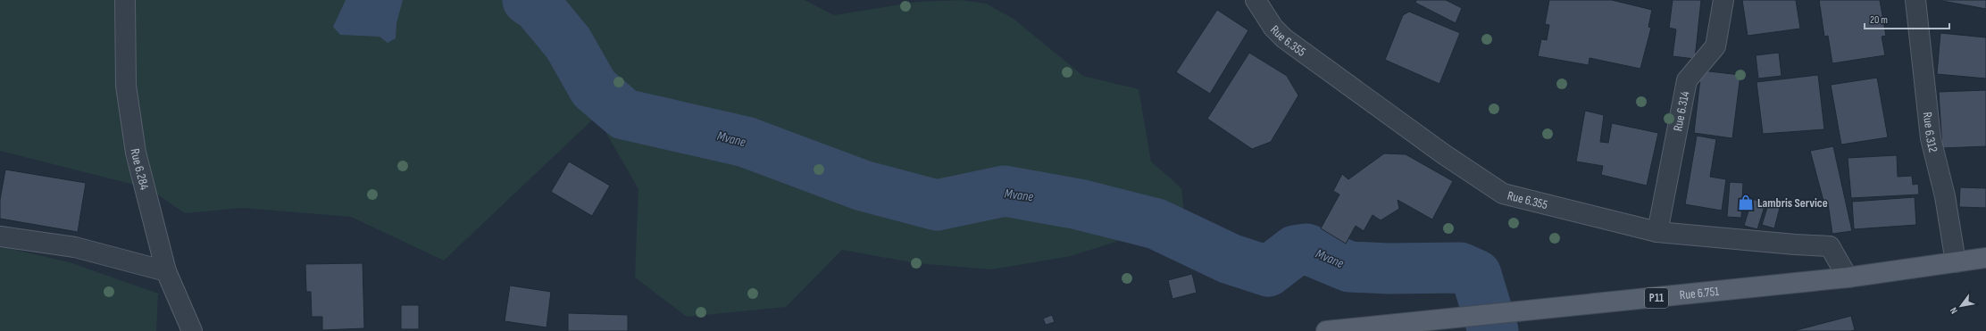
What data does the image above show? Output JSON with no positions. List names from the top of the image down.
{
  "streets": {
    "main road": ["Rue 6.751", "P11"],
    "street": [
      "Rue 6.355",
      "Rue 6.314",
      "Rue 6.312",
      "Rue 6.284"
    ]
  },
  "crossings": [
    ["Rue 6.355", "Rue 6.314"],
    ["Rue 6.355", "Rue 6.751"],
    ["Rue 6.312", "Rue 6.751"]
  ],
  "water": ["Mvane"],
  "places": {
    "shop": ["Lambris Service"]
  },
  "scale_bar": "20 m",
  "north": "bottom left"
}
